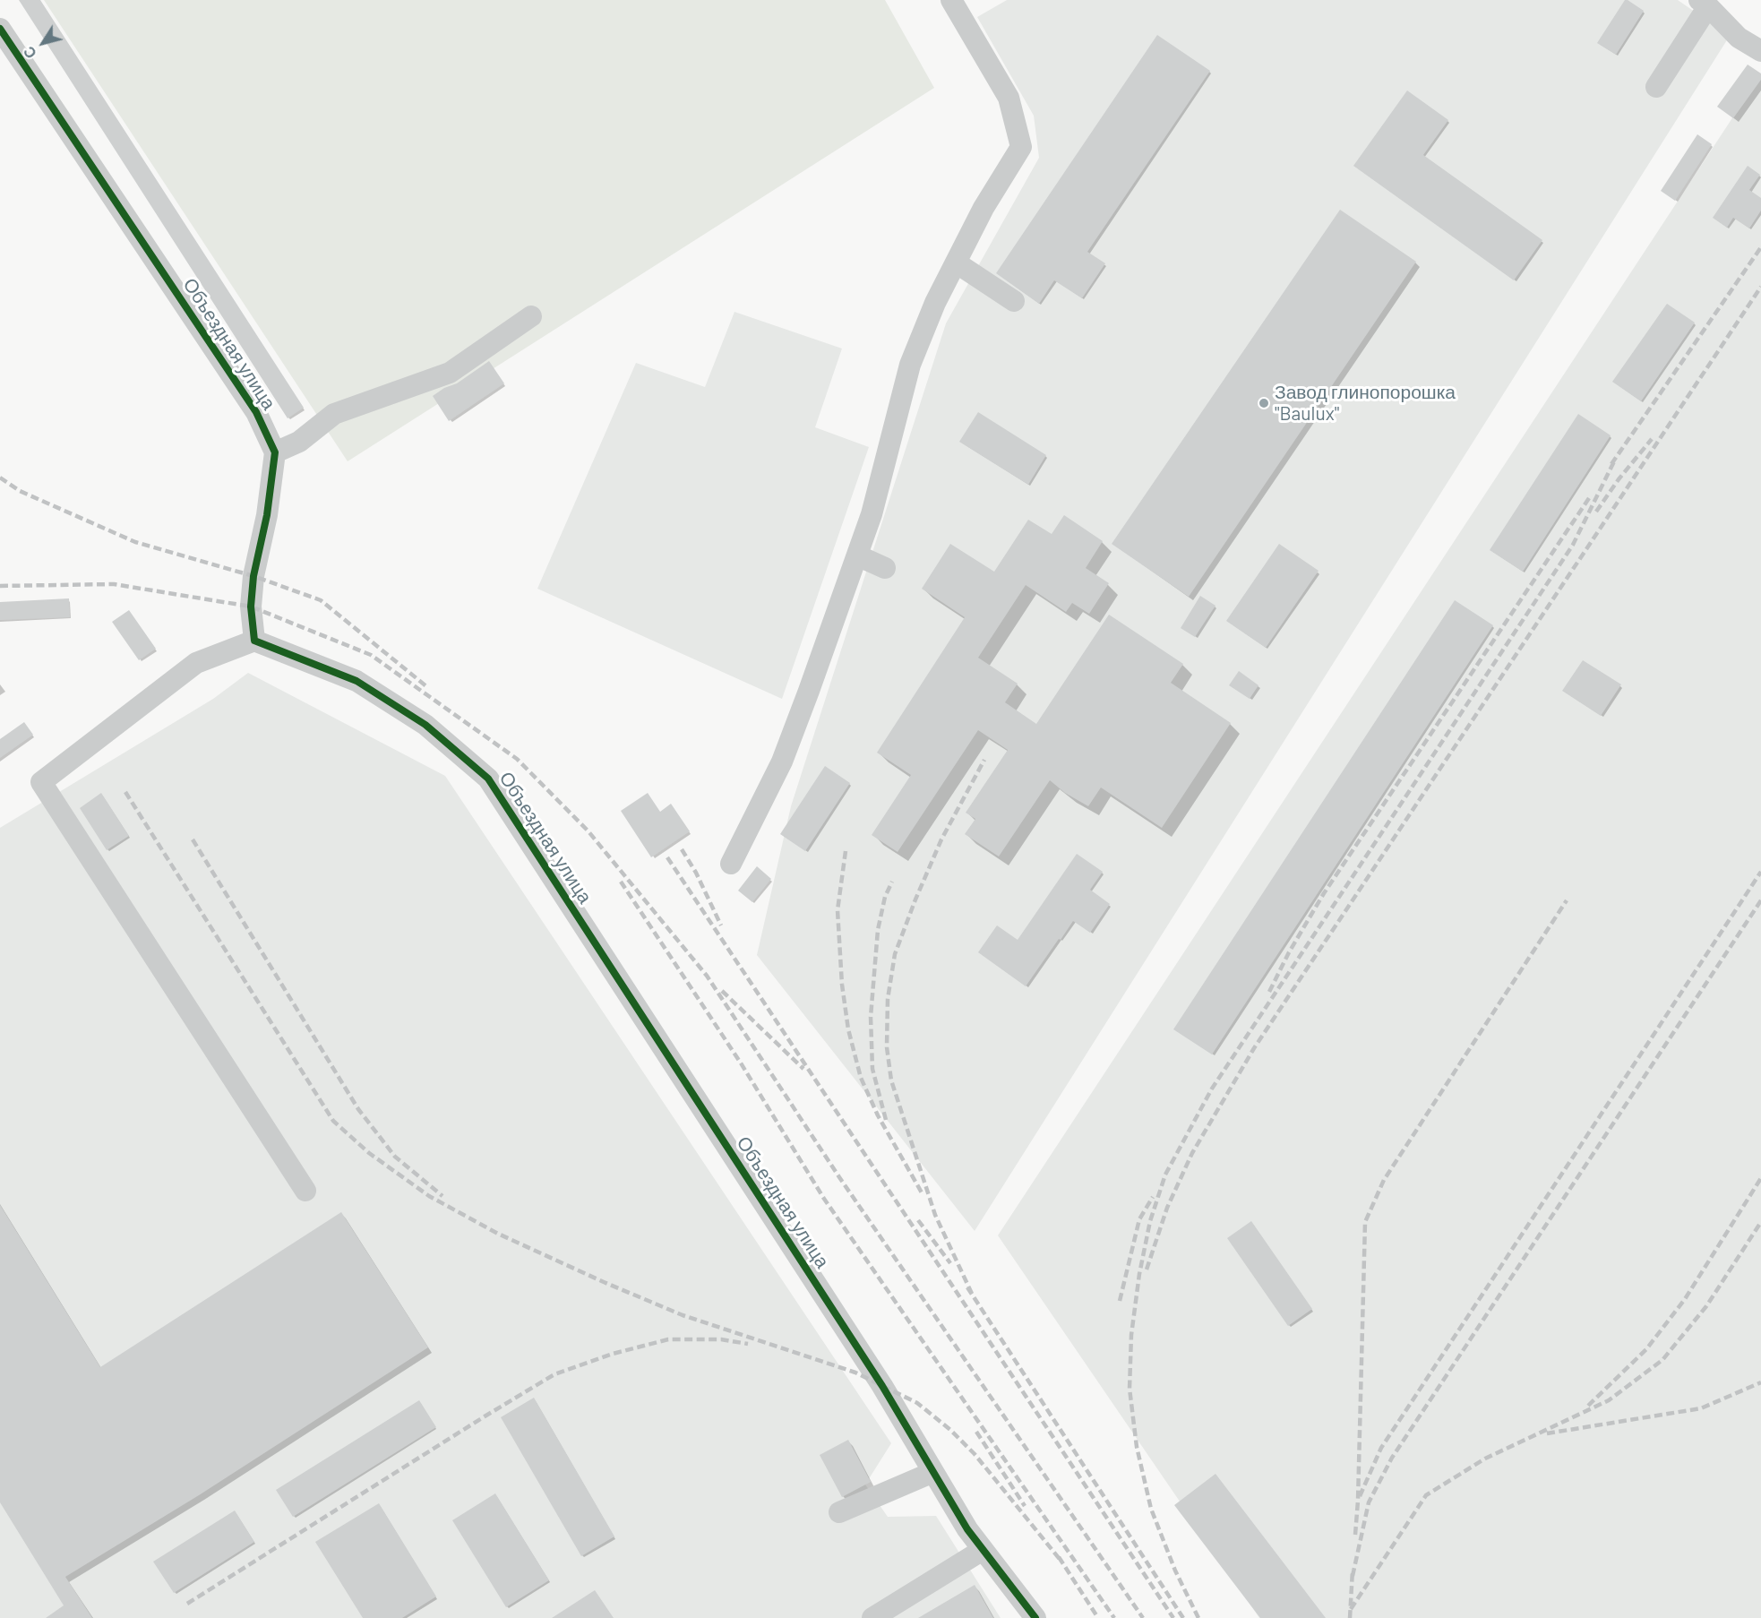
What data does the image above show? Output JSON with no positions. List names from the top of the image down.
{
  "streets": {
    "street": ["Объездная улица"]
  },
  "places": ["Завод глинопорошка \"Baulux\""],
  "north": "bottom left"
}
